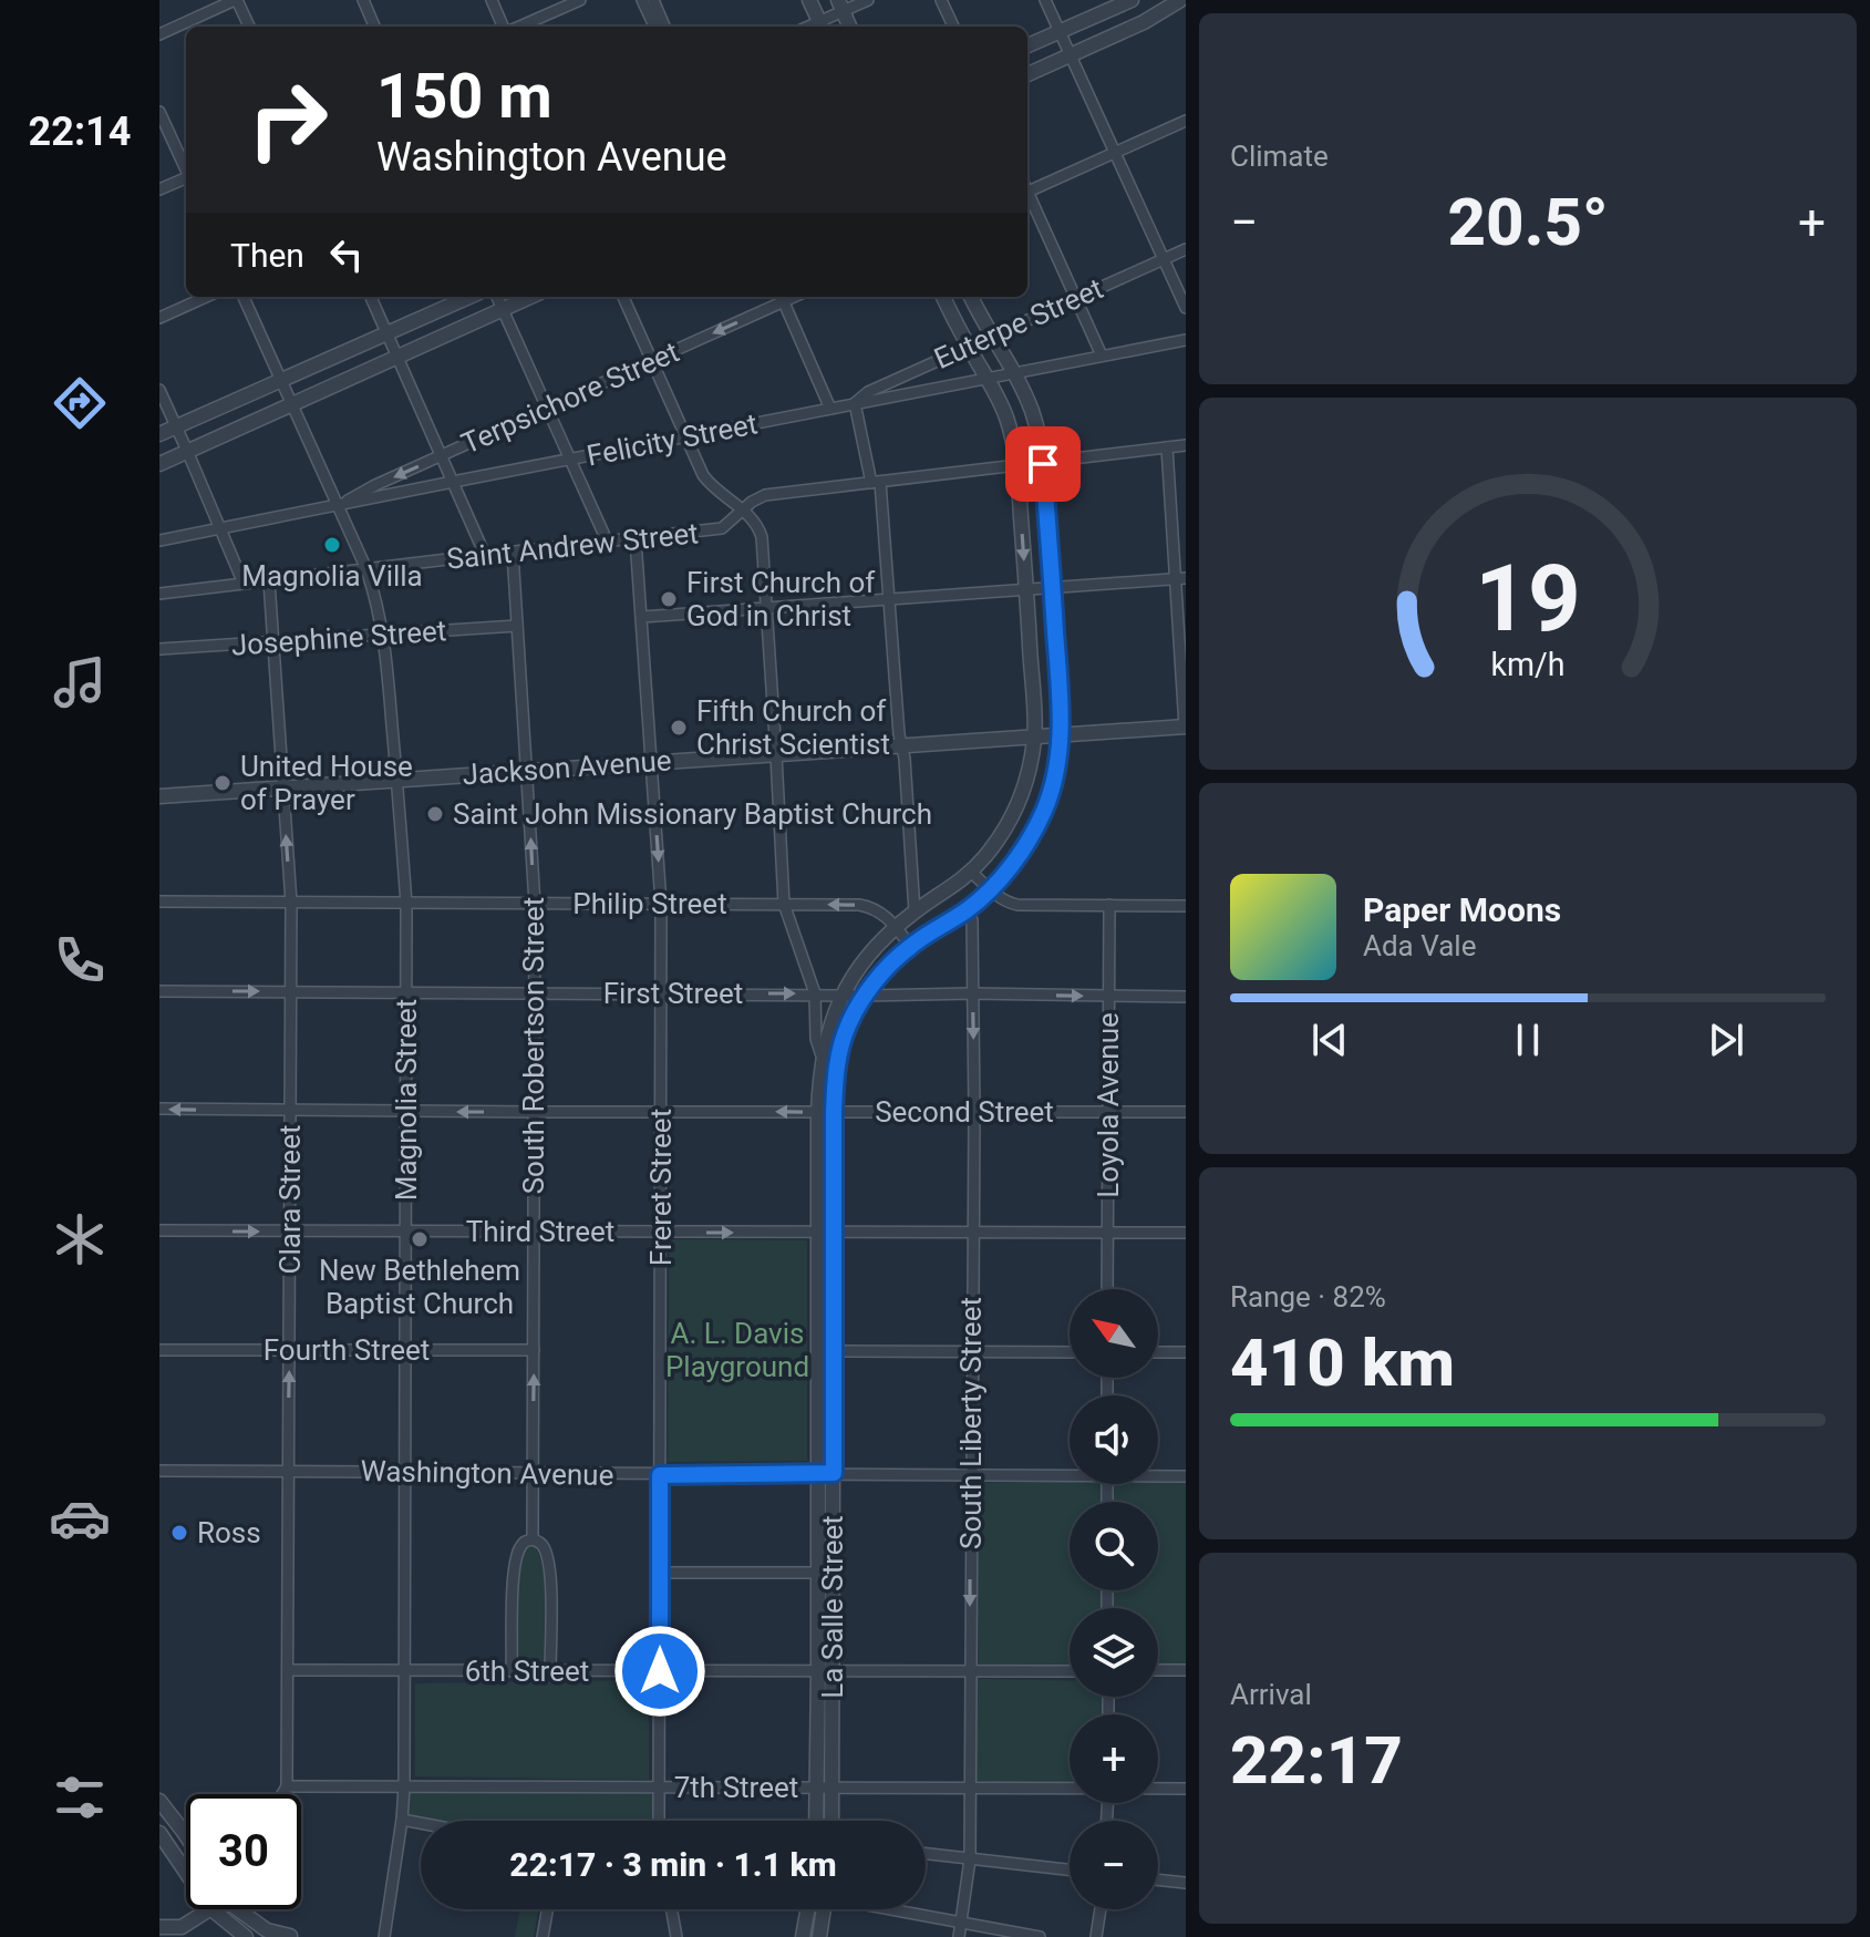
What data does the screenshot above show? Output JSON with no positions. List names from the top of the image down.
{
  "streets": {
    "street": [
      "Euterpe Street",
      "Terpsichore Street",
      "Felicity Street",
      "Saint Andrew Street",
      "Josephine Street",
      "Jackson Avenue",
      "Philip Street",
      "First Street",
      "South Robertson Street",
      "Magnolia Street",
      "Loyola Avenue",
      "Second Street",
      "Freret Street",
      "Clara Street",
      "Third Street",
      "Fourth Street",
      "South Liberty Street",
      "Washington Avenue",
      "La Salle Street",
      "6th Street",
      "7th Street"
    ]
  },
  "crossings": [
    ["Euterpe Street", "Felicity Street"],
    ["Euterpe Street", "La Salle Street"],
    ["Terpsichore Street", "Felicity Street"],
    ["Terpsichore Street", "Magnolia Street"],
    ["Felicity Street", "Magnolia Street"],
    ["Felicity Street", "La Salle Street"],
    ["Saint Andrew Street", "South Robertson Street"],
    ["Saint Andrew Street", "Magnolia Street"],
    ["Saint Andrew Street", "Freret Street"],
    ["Saint Andrew Street", "Clara Street"],
    ["Saint Andrew Street", "La Salle Street"],
    ["Josephine Street", "South Robertson Street"],
    ["Josephine Street", "Magnolia Street"],
    ["Josephine Street", "Clara Street"],
    ["Jackson Avenue", "South Robertson Street"],
    ["Jackson Avenue", "Magnolia Street"],
    ["Jackson Avenue", "Freret Street"],
    ["Jackson Avenue", "Clara Street"],
    ["Jackson Avenue", "La Salle Street"],
    ["Philip Street", "South Robertson Street"],
    ["Philip Street", "Magnolia Street"],
    ["Philip Street", "Freret Street"],
    ["Philip Street", "Clara Street"],
    ["Philip Street", "La Salle Street"],
    ["First Street", "South Robertson Street"],
    ["First Street", "Magnolia Street"],
    ["First Street", "Loyola Avenue"],
    ["First Street", "Freret Street"],
    ["First Street", "Clara Street"],
    ["First Street", "South Liberty Street"],
    ["First Street", "La Salle Street"],
    ["South Robertson Street", "Second Street"],
    ["South Robertson Street", "Third Street"],
    ["South Robertson Street", "Fourth Street"],
    ["South Robertson Street", "Washington Avenue"],
    ["South Robertson Street", "6th Street"],
    ["Magnolia Street", "Second Street"],
    ["Magnolia Street", "Third Street"],
    ["Magnolia Street", "Fourth Street"],
    ["Magnolia Street", "Washington Avenue"],
    ["Magnolia Street", "6th Street"],
    ["Magnolia Street", "7th Street"],
    ["Loyola Avenue", "Second Street"],
    ["Loyola Avenue", "Third Street"],
    ["Second Street", "Freret Street"],
    ["Second Street", "Clara Street"],
    ["Second Street", "South Liberty Street"],
    ["Second Street", "La Salle Street"],
    ["Freret Street", "Third Street"],
    ["Freret Street", "Washington Avenue"],
    ["Freret Street", "6th Street"],
    ["Freret Street", "7th Street"],
    ["Clara Street", "Third Street"],
    ["Clara Street", "Fourth Street"],
    ["Clara Street", "Washington Avenue"],
    ["Clara Street", "6th Street"],
    ["Clara Street", "7th Street"],
    ["Third Street", "South Liberty Street"],
    ["Third Street", "La Salle Street"],
    ["South Liberty Street", "Washington Avenue"],
    ["South Liberty Street", "La Salle Street"],
    ["South Liberty Street", "6th Street"],
    ["South Liberty Street", "7th Street"],
    ["Washington Avenue", "La Salle Street"],
    ["La Salle Street", "6th Street"],
    ["La Salle Street", "7th Street"]
  ],
  "one_way": ["Terpsichore Street", "First Street", "Second Street"],
  "parks": ["A. L. Davis Playground"],
  "places": [
    "Magnolia Villa",
    "First Church of God in Christ",
    "Fifth Church of Christ Scientist",
    "United House of Prayer",
    "Saint John Missionary Baptist Church",
    "New Bethlehem Baptist Church",
    "Ross"
  ],
  "north": "top left",
  "page": {
    "tabs": "22:14",
    "tile": [
      "Climate",
      ["Range · 82%", "410 km"],
      ["Arrival", "22:17"]
    ],
    "turn": ["150 m", "Washington Avenue"],
    "heat": ["−", "20.5°", "+"],
    "then": "Then",
    "song": ["Paper Moons", "Ada Vale"],
    "map_buttons": ["+", "−"],
    "limit": "30",
    "trip": "22:17 · 3 min · 1.1 km",
    "gauge": ["19", "km/h"]
  }
}
